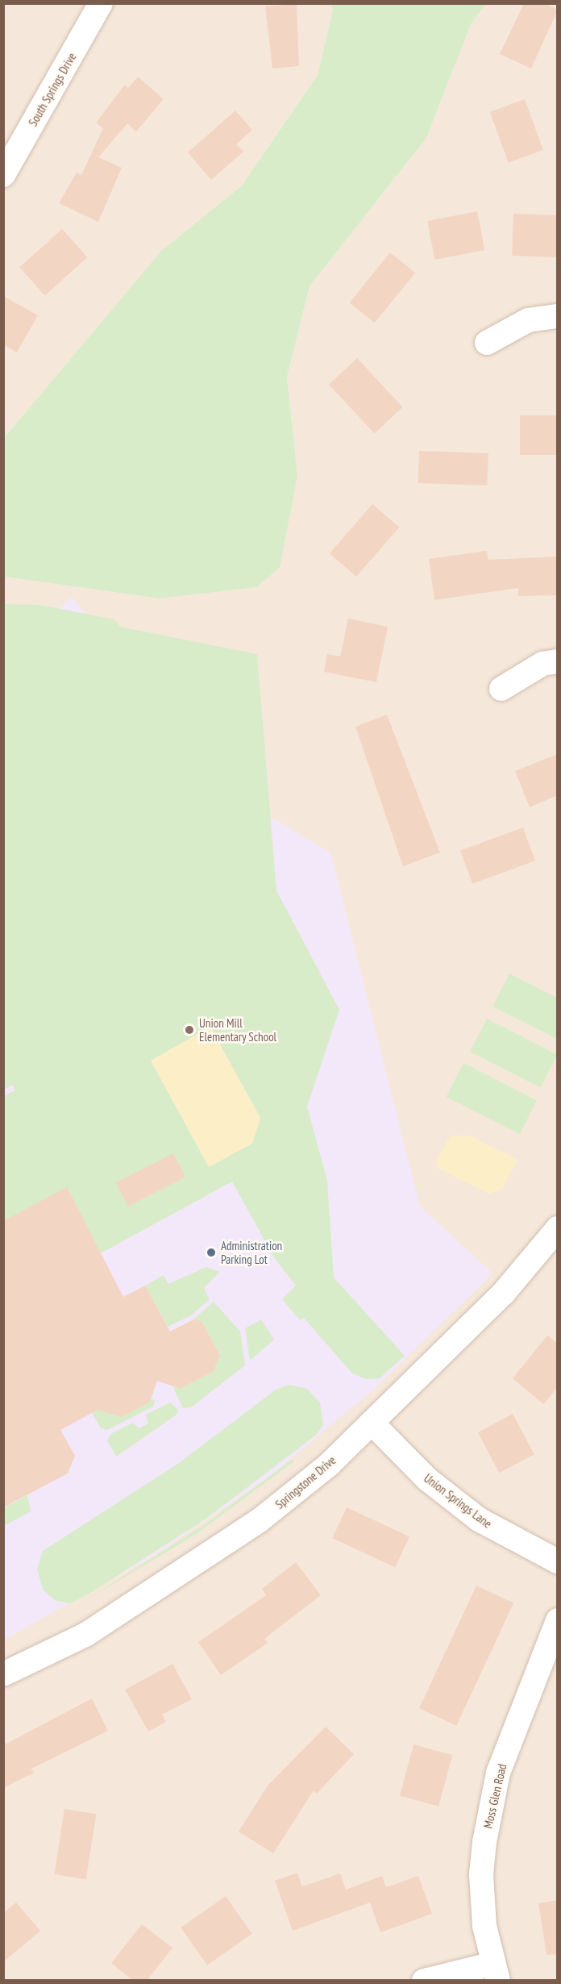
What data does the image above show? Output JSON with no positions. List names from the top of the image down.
{
  "streets": {
    "street": [
      "South Springs Drive",
      "Springstone Drive",
      "Union Springs Lane",
      "Moss Glen Road"
    ]
  },
  "crossings": [
    ["Springstone Drive", "Union Springs Lane"]
  ],
  "places": ["Union Mill Elementary School", "Administration Parking Lot"]
}
